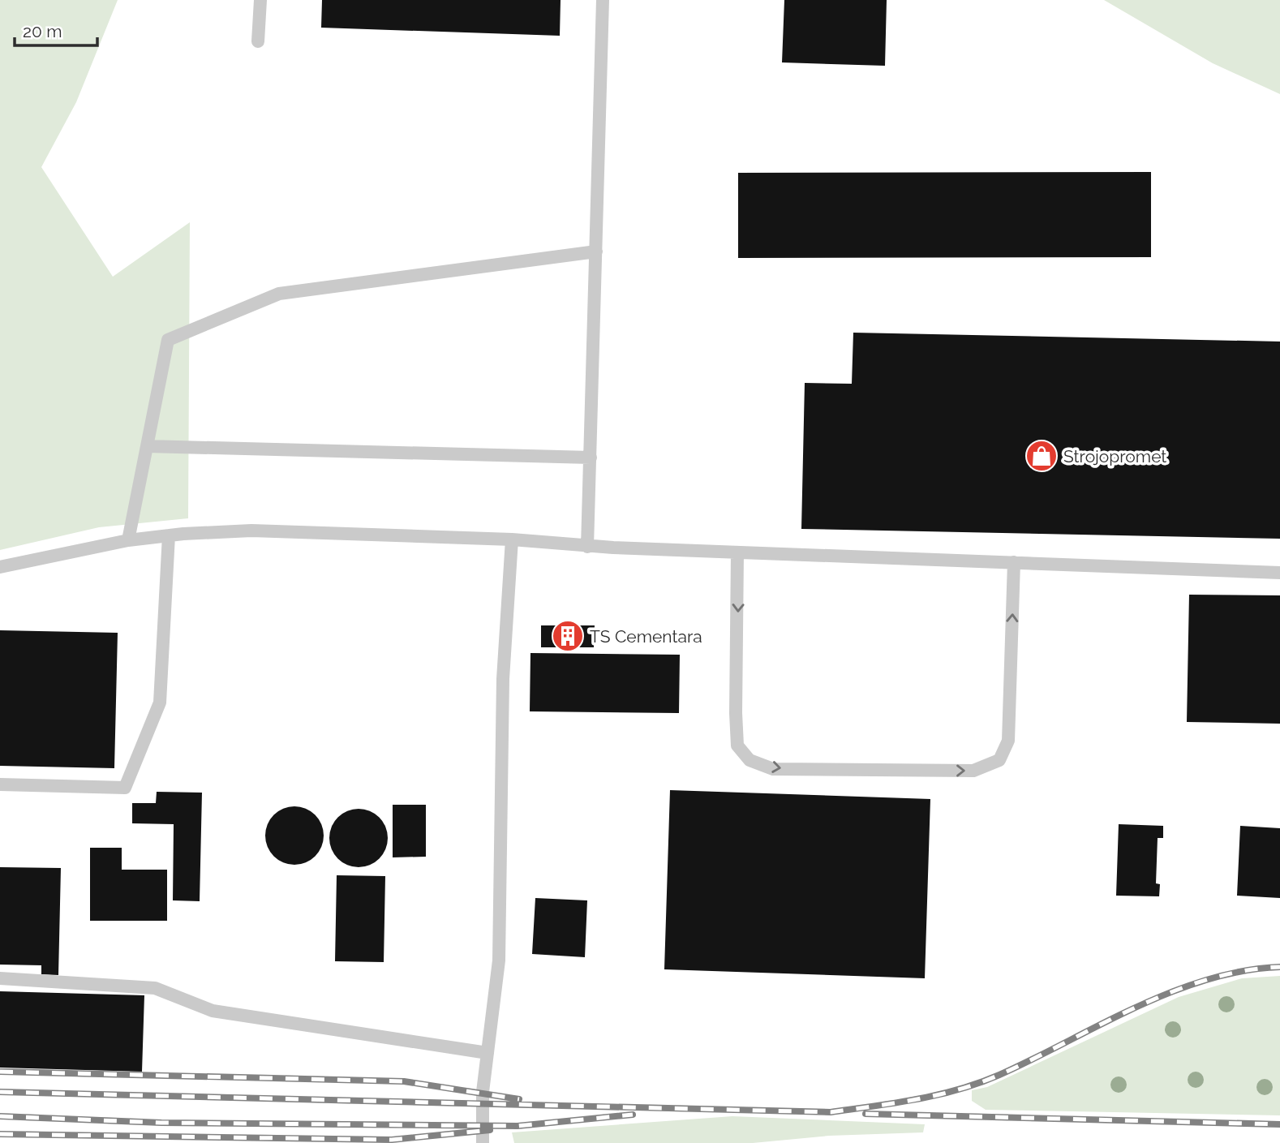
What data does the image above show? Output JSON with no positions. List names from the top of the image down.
{
  "places": {
    "shop": ["Strojopromet"],
    "building": ["TS Cementara"]
  },
  "scale_bar": "20 m"
}
